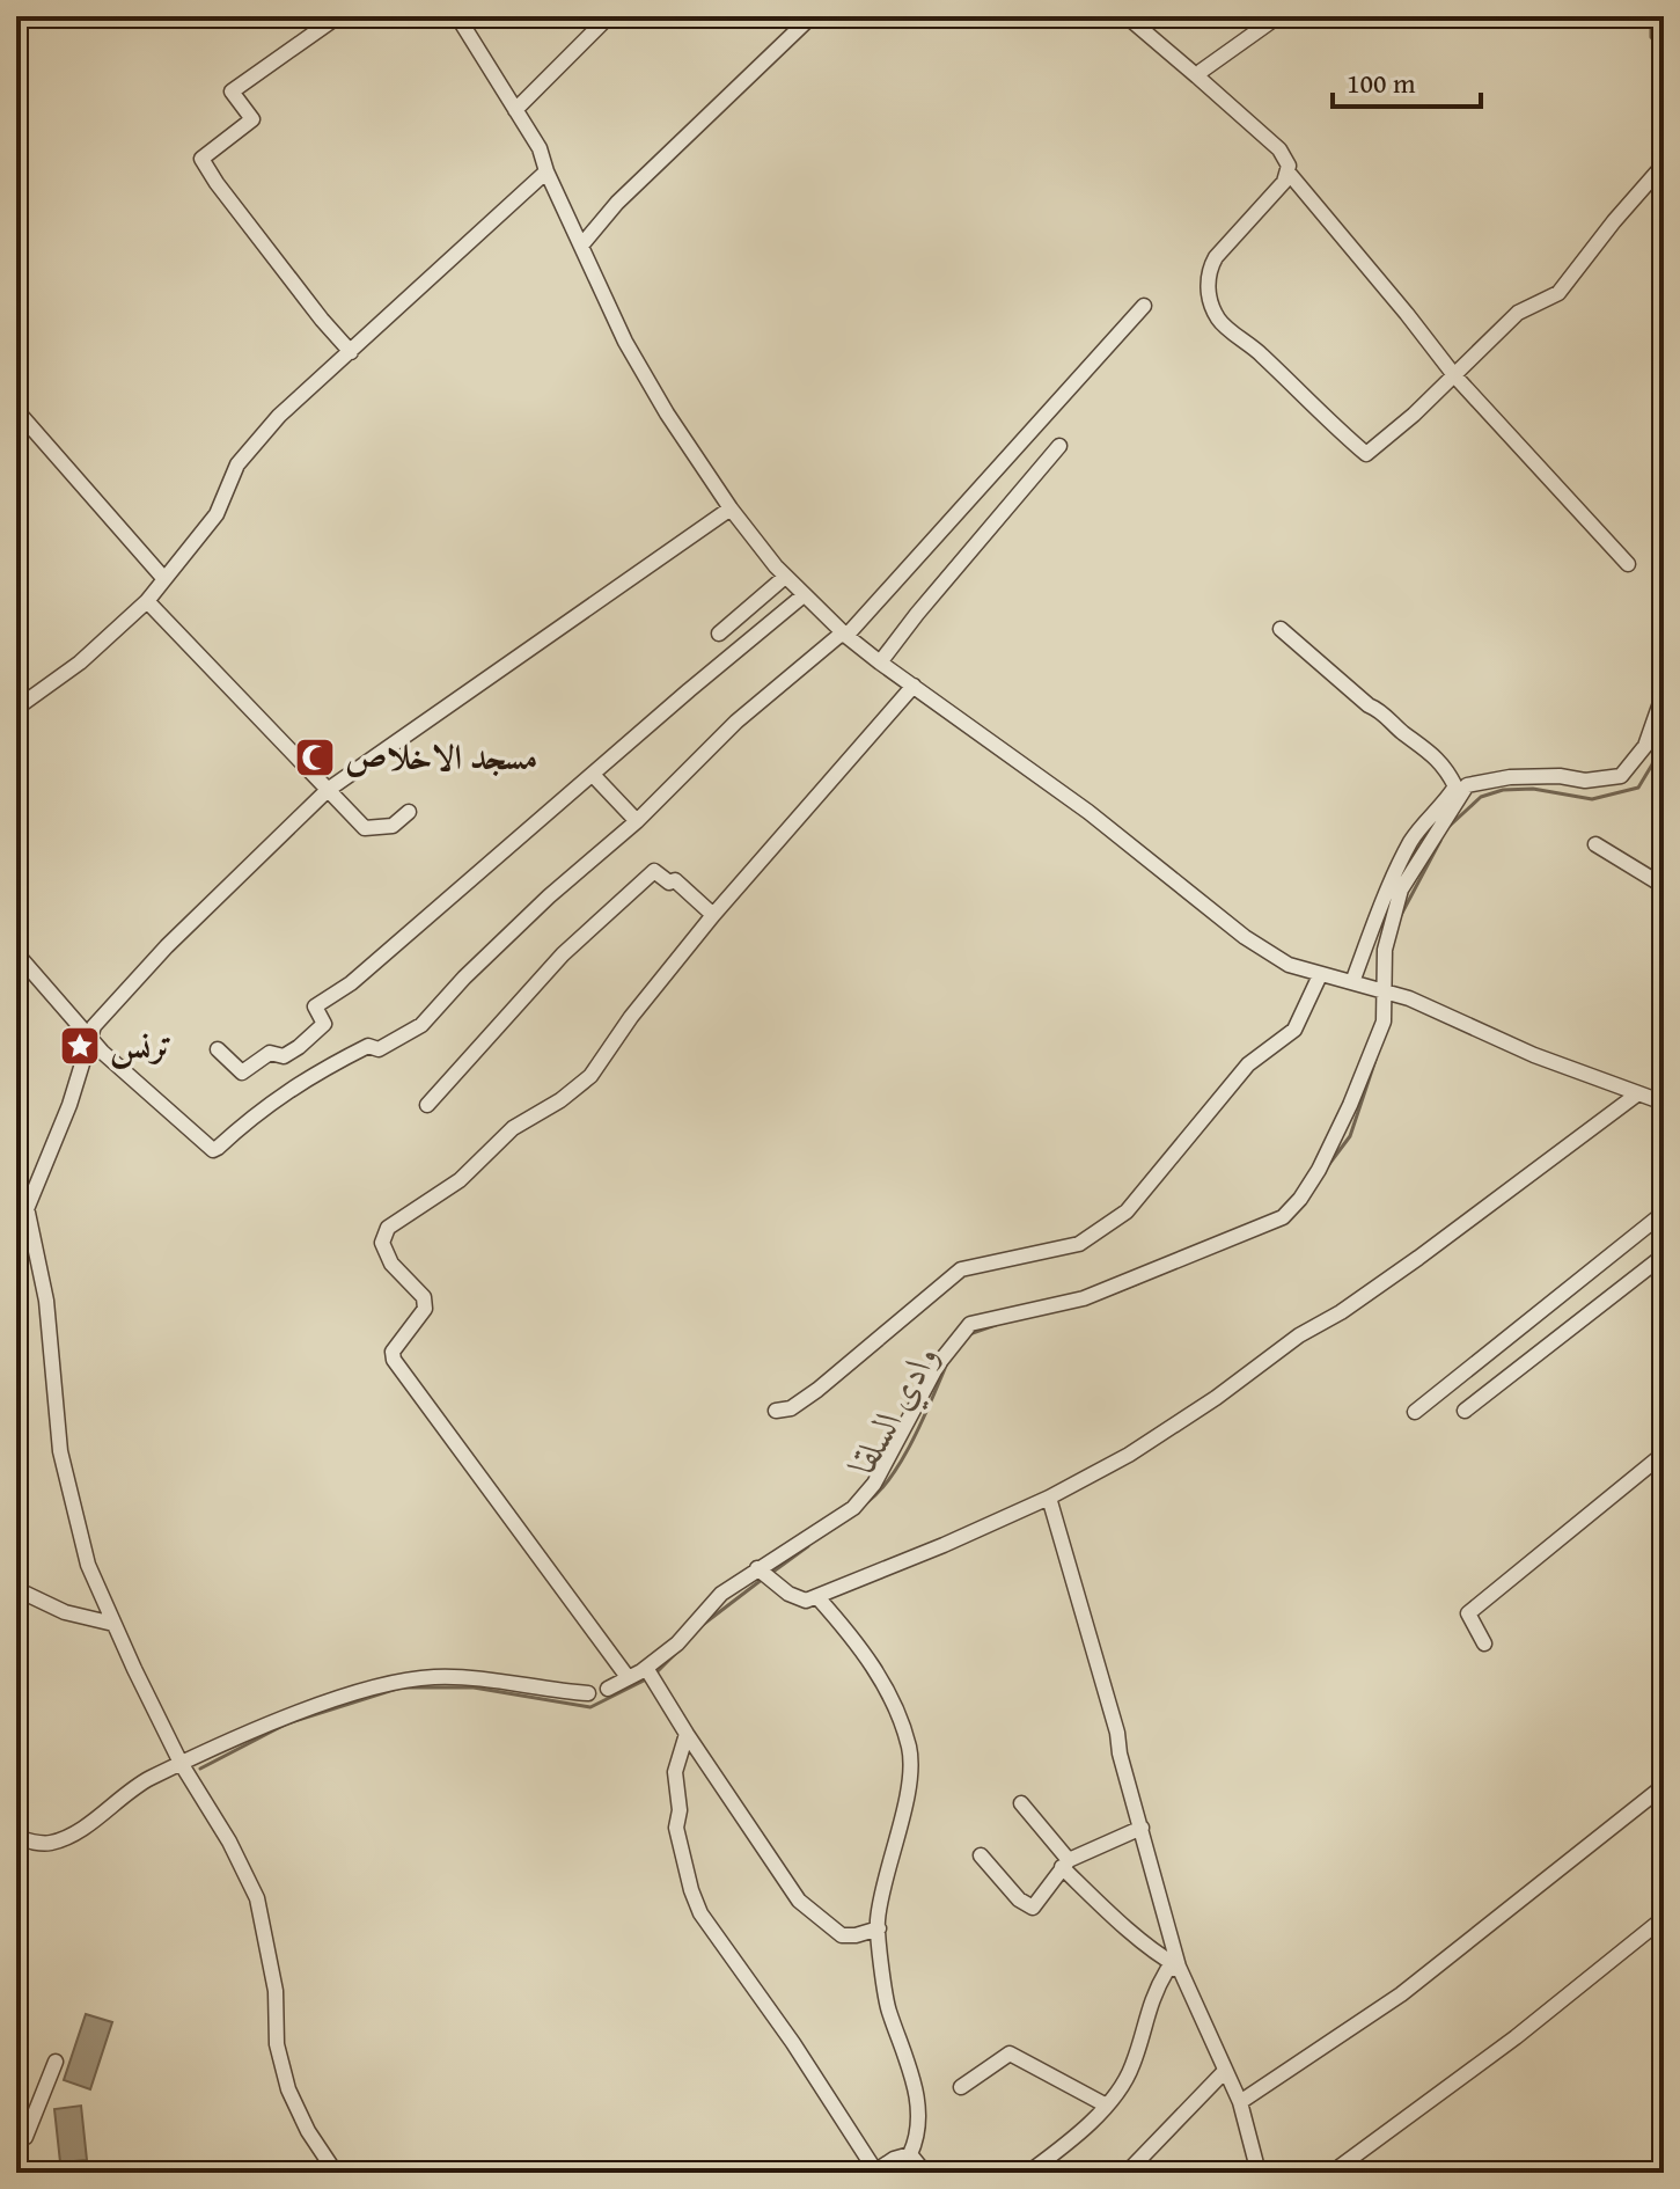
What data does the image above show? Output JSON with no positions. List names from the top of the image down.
{
  "water": ["وادي السلقا"],
  "places": {
    "mosque": ["مسجد الاخلاص"],
    "place": ["ترنس"]
  },
  "scale_bar": "100 m"
}
